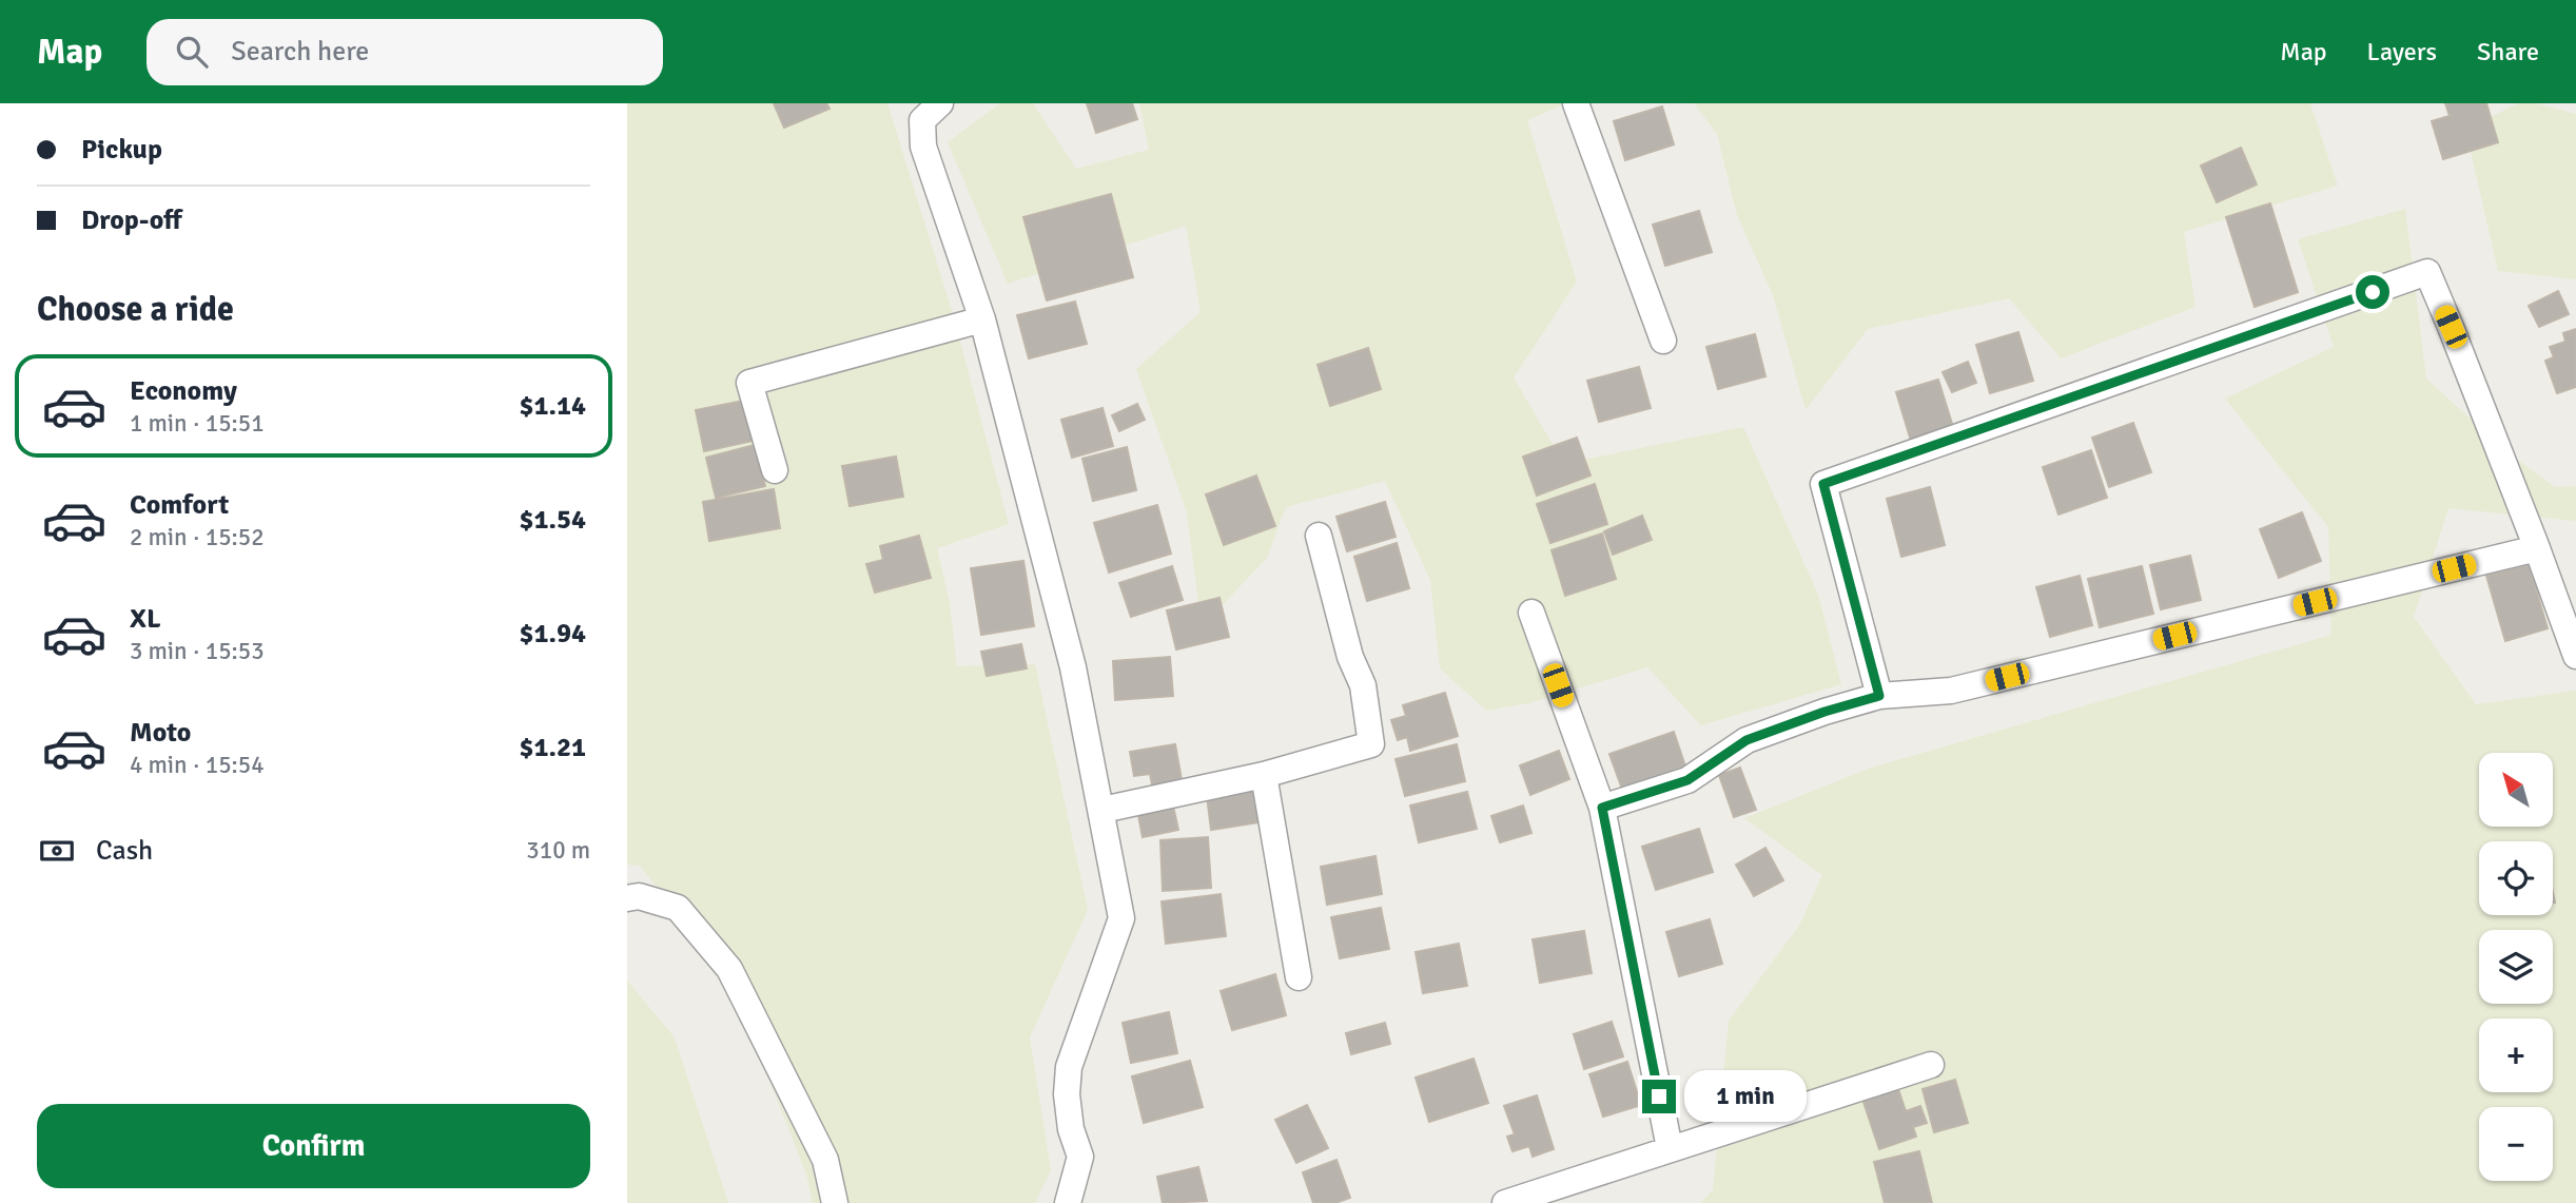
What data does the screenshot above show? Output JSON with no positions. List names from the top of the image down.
{
  "north": "top left",
  "page": {
    "header": "Map",
    "search": "Search here",
    "nav": ["Map", "Layers", "Share"],
    "banner": ["Pickup", "Drop-off"],
    "heading": "Choose a ride",
    "list": [
      {
        "name": "Economy",
        "note": "1 min · 15:51",
        "value": "$1.14"
      },
      {
        "name": "Comfort",
        "note": "2 min · 15:52",
        "value": "$1.54"
      },
      {
        "name": "XL",
        "note": "3 min · 15:53",
        "value": "$1.94"
      },
      {
        "name": "Moto",
        "note": "4 min · 15:54",
        "value": "$1.21"
      }
    ],
    "map_buttons": ["+", "−"],
    "pay": ["Cash", "310 m"],
    "bubble": "1 min",
    "buttons": "Confirm"
  }
}
